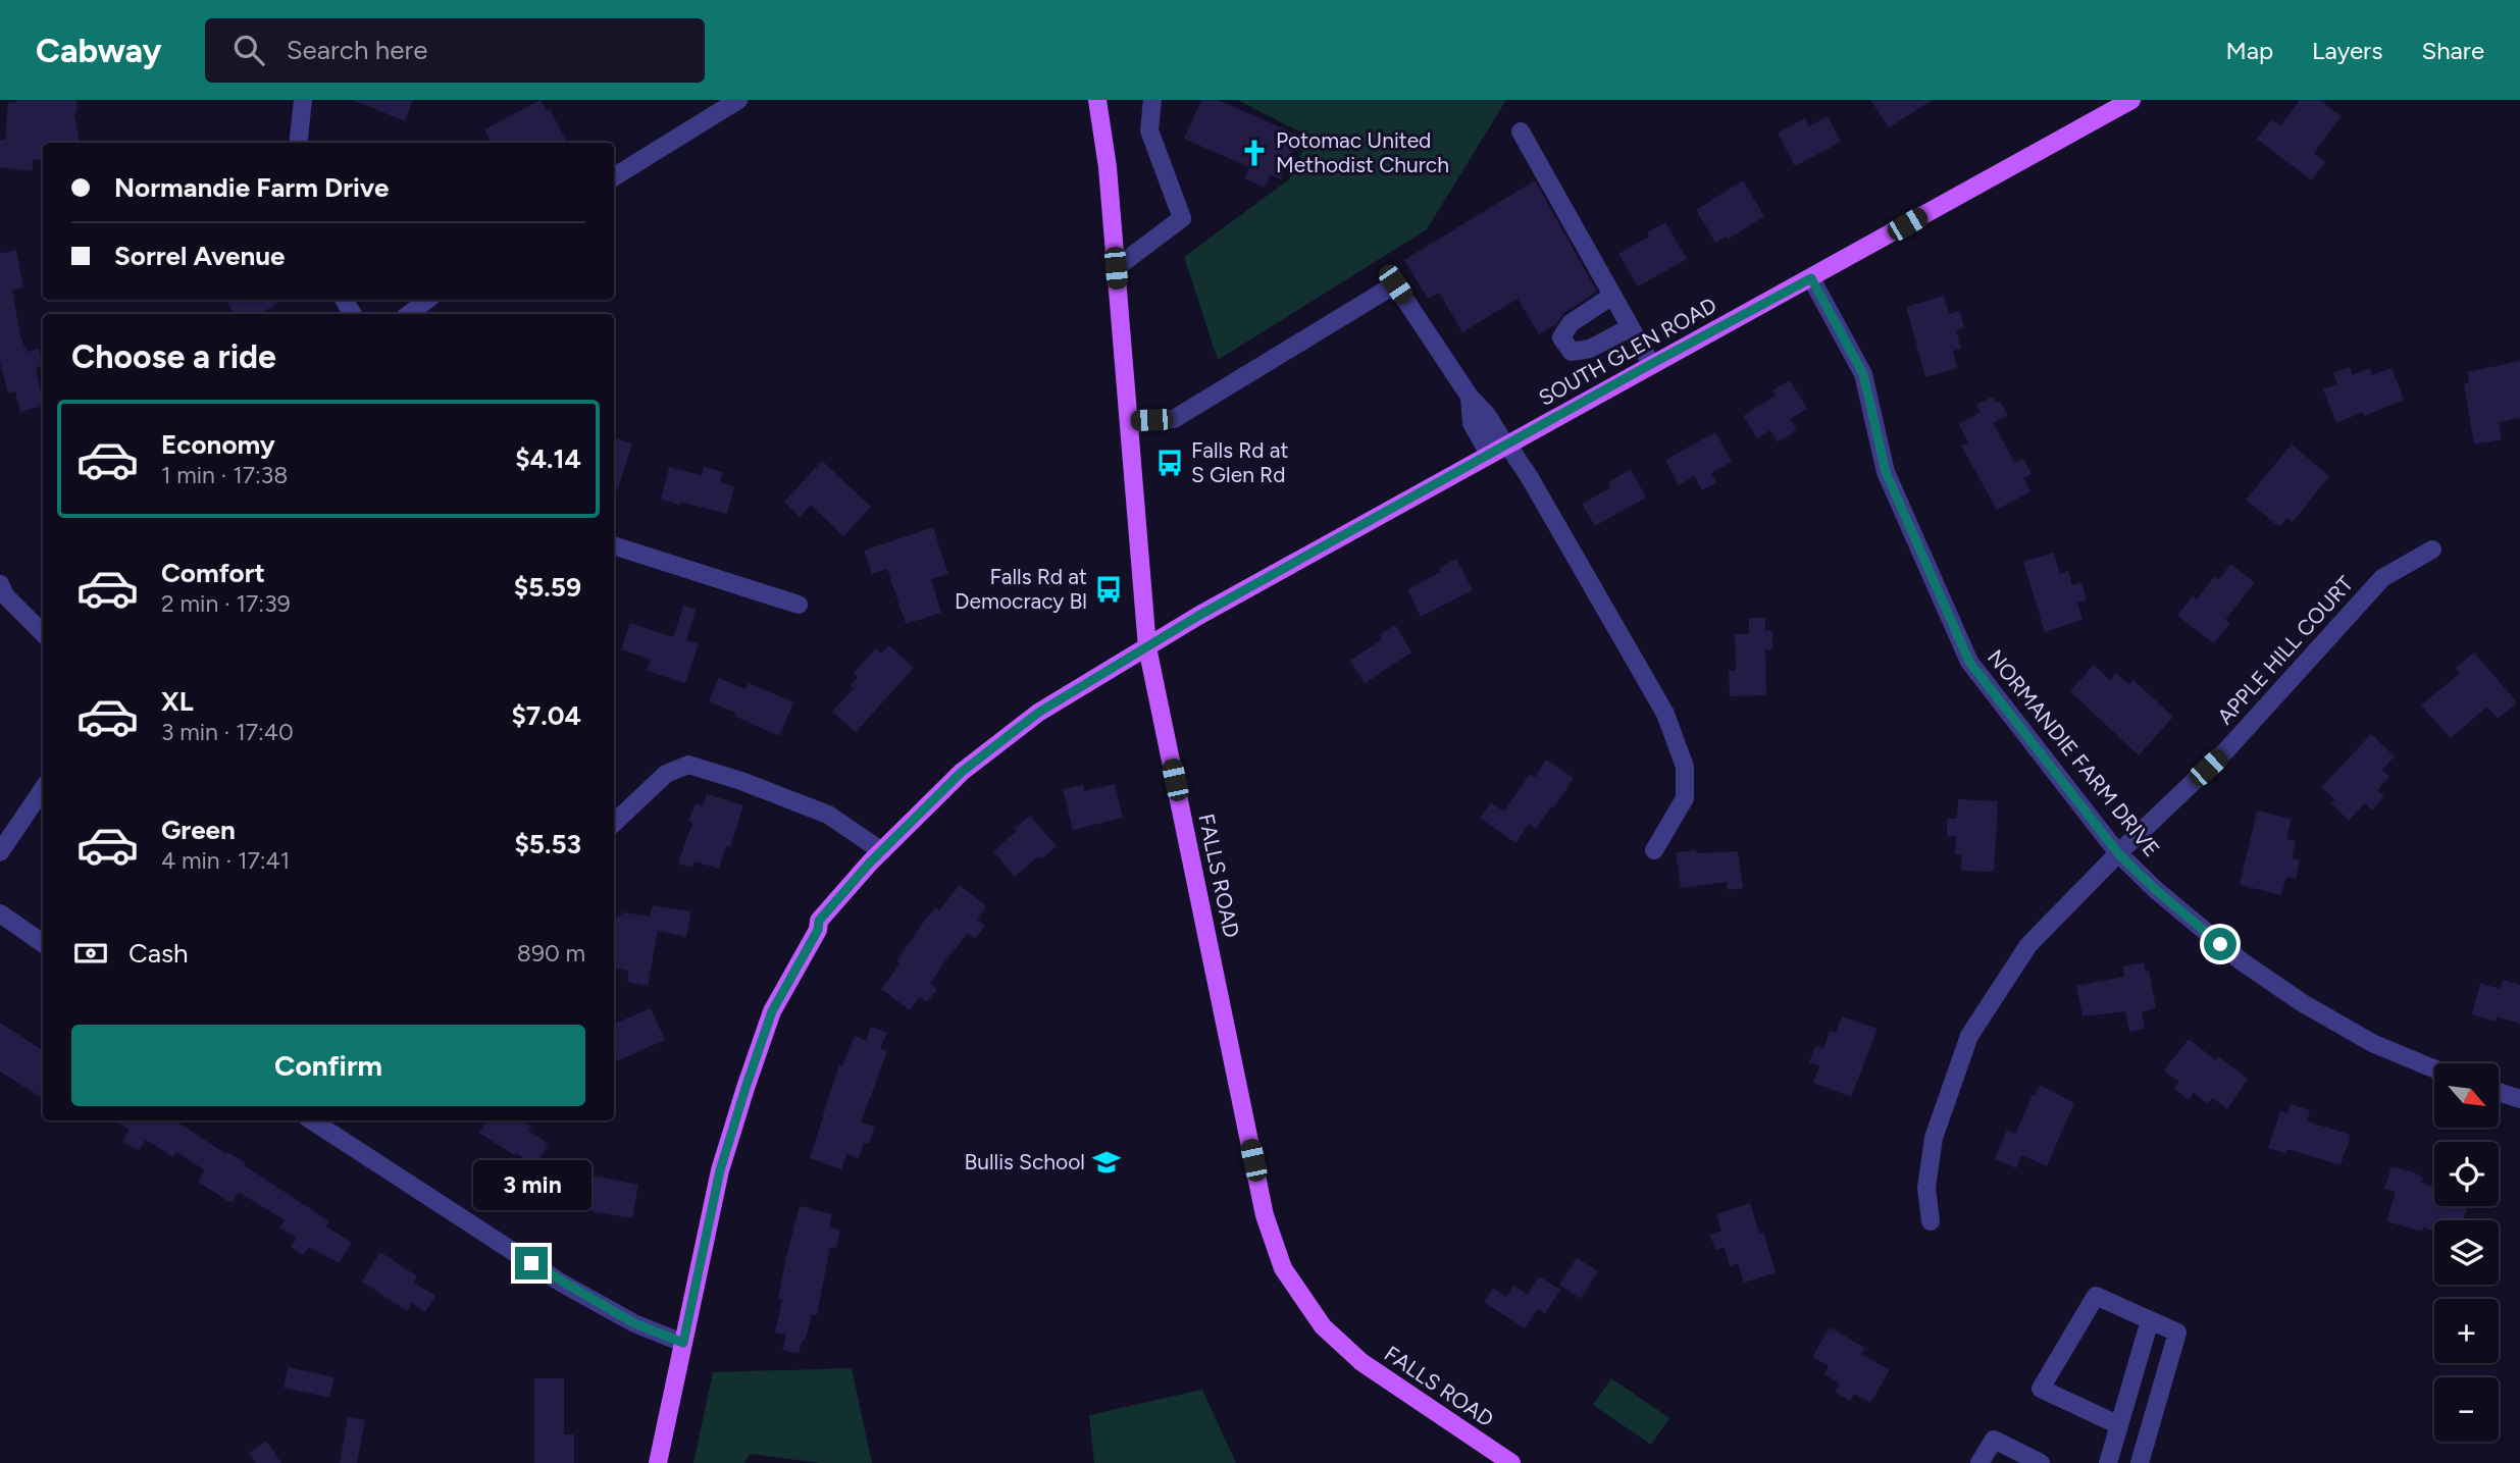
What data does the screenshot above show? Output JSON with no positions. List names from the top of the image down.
{
  "streets": {
    "main road": ["SOUTH GLEN ROAD", "FALLS ROAD"],
    "street": ["APPLE HILL COURT", "NORMANDIE FARM DRIVE"]
  },
  "crossings": [
    ["SOUTH GLEN ROAD", "NORMANDIE FARM DRIVE"],
    ["SOUTH GLEN ROAD", "FALLS ROAD"],
    ["APPLE HILL COURT", "NORMANDIE FARM DRIVE"]
  ],
  "places": {
    "church": ["Potomac United Methodist Church"],
    "bus stop": ["Falls Rd at S Glen Rd", "Falls Rd at Democracy Bl"],
    "school or university": ["Bullis School"]
  },
  "north": "bottom right",
  "page": {
    "header": "Cabway",
    "search": "Search here",
    "nav": ["Map", "Layers", "Share"],
    "banner": ["Normandie Farm Drive", "Sorrel Avenue"],
    "heading": "Choose a ride",
    "list": [
      {
        "name": "Economy",
        "note": "1 min · 17:38",
        "value": "$4.14"
      },
      {
        "name": "Comfort",
        "note": "2 min · 17:39",
        "value": "$5.59"
      },
      {
        "name": "XL",
        "note": "3 min · 17:40",
        "value": "$7.04"
      },
      {
        "name": "Green",
        "note": "4 min · 17:41",
        "value": "$5.53"
      }
    ],
    "pay": ["Cash", "890 m"],
    "buttons": "Confirm",
    "map_buttons": ["+", "−"],
    "bubble": "3 min"
  }
}
